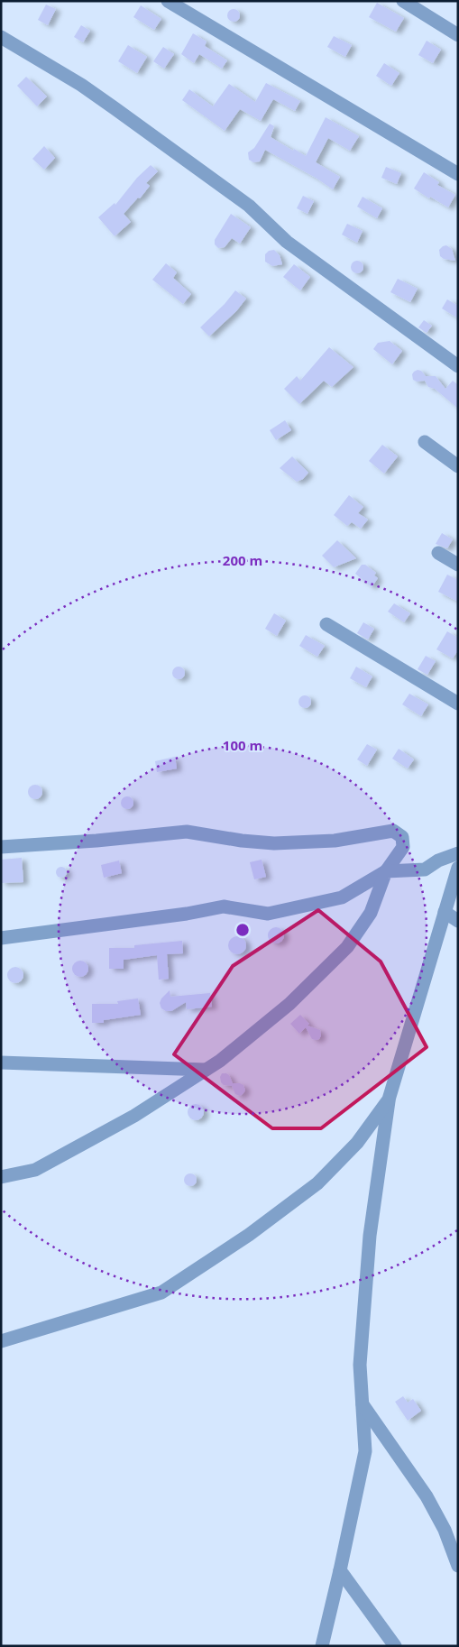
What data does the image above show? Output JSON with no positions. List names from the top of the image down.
{
  "rings": ["200 m", "100 m"]
}
